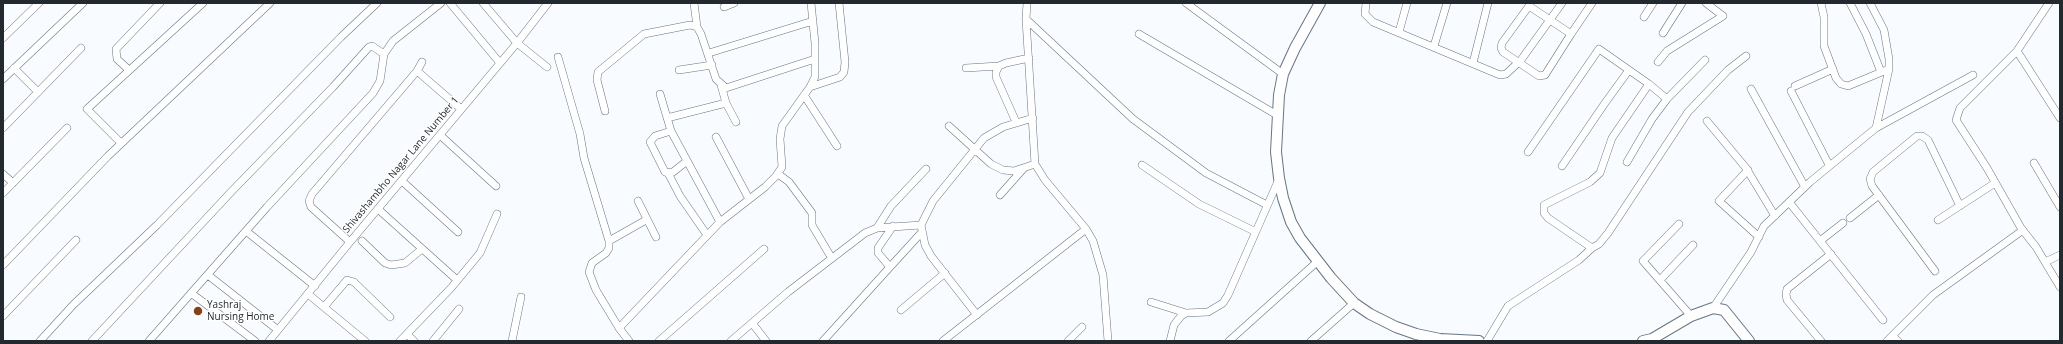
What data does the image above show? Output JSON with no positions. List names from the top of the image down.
{
  "streets": {
    "street": ["Shivashambho Nagar Lane Number 1"]
  },
  "places": ["Yashraj Nursing Home"]
}
